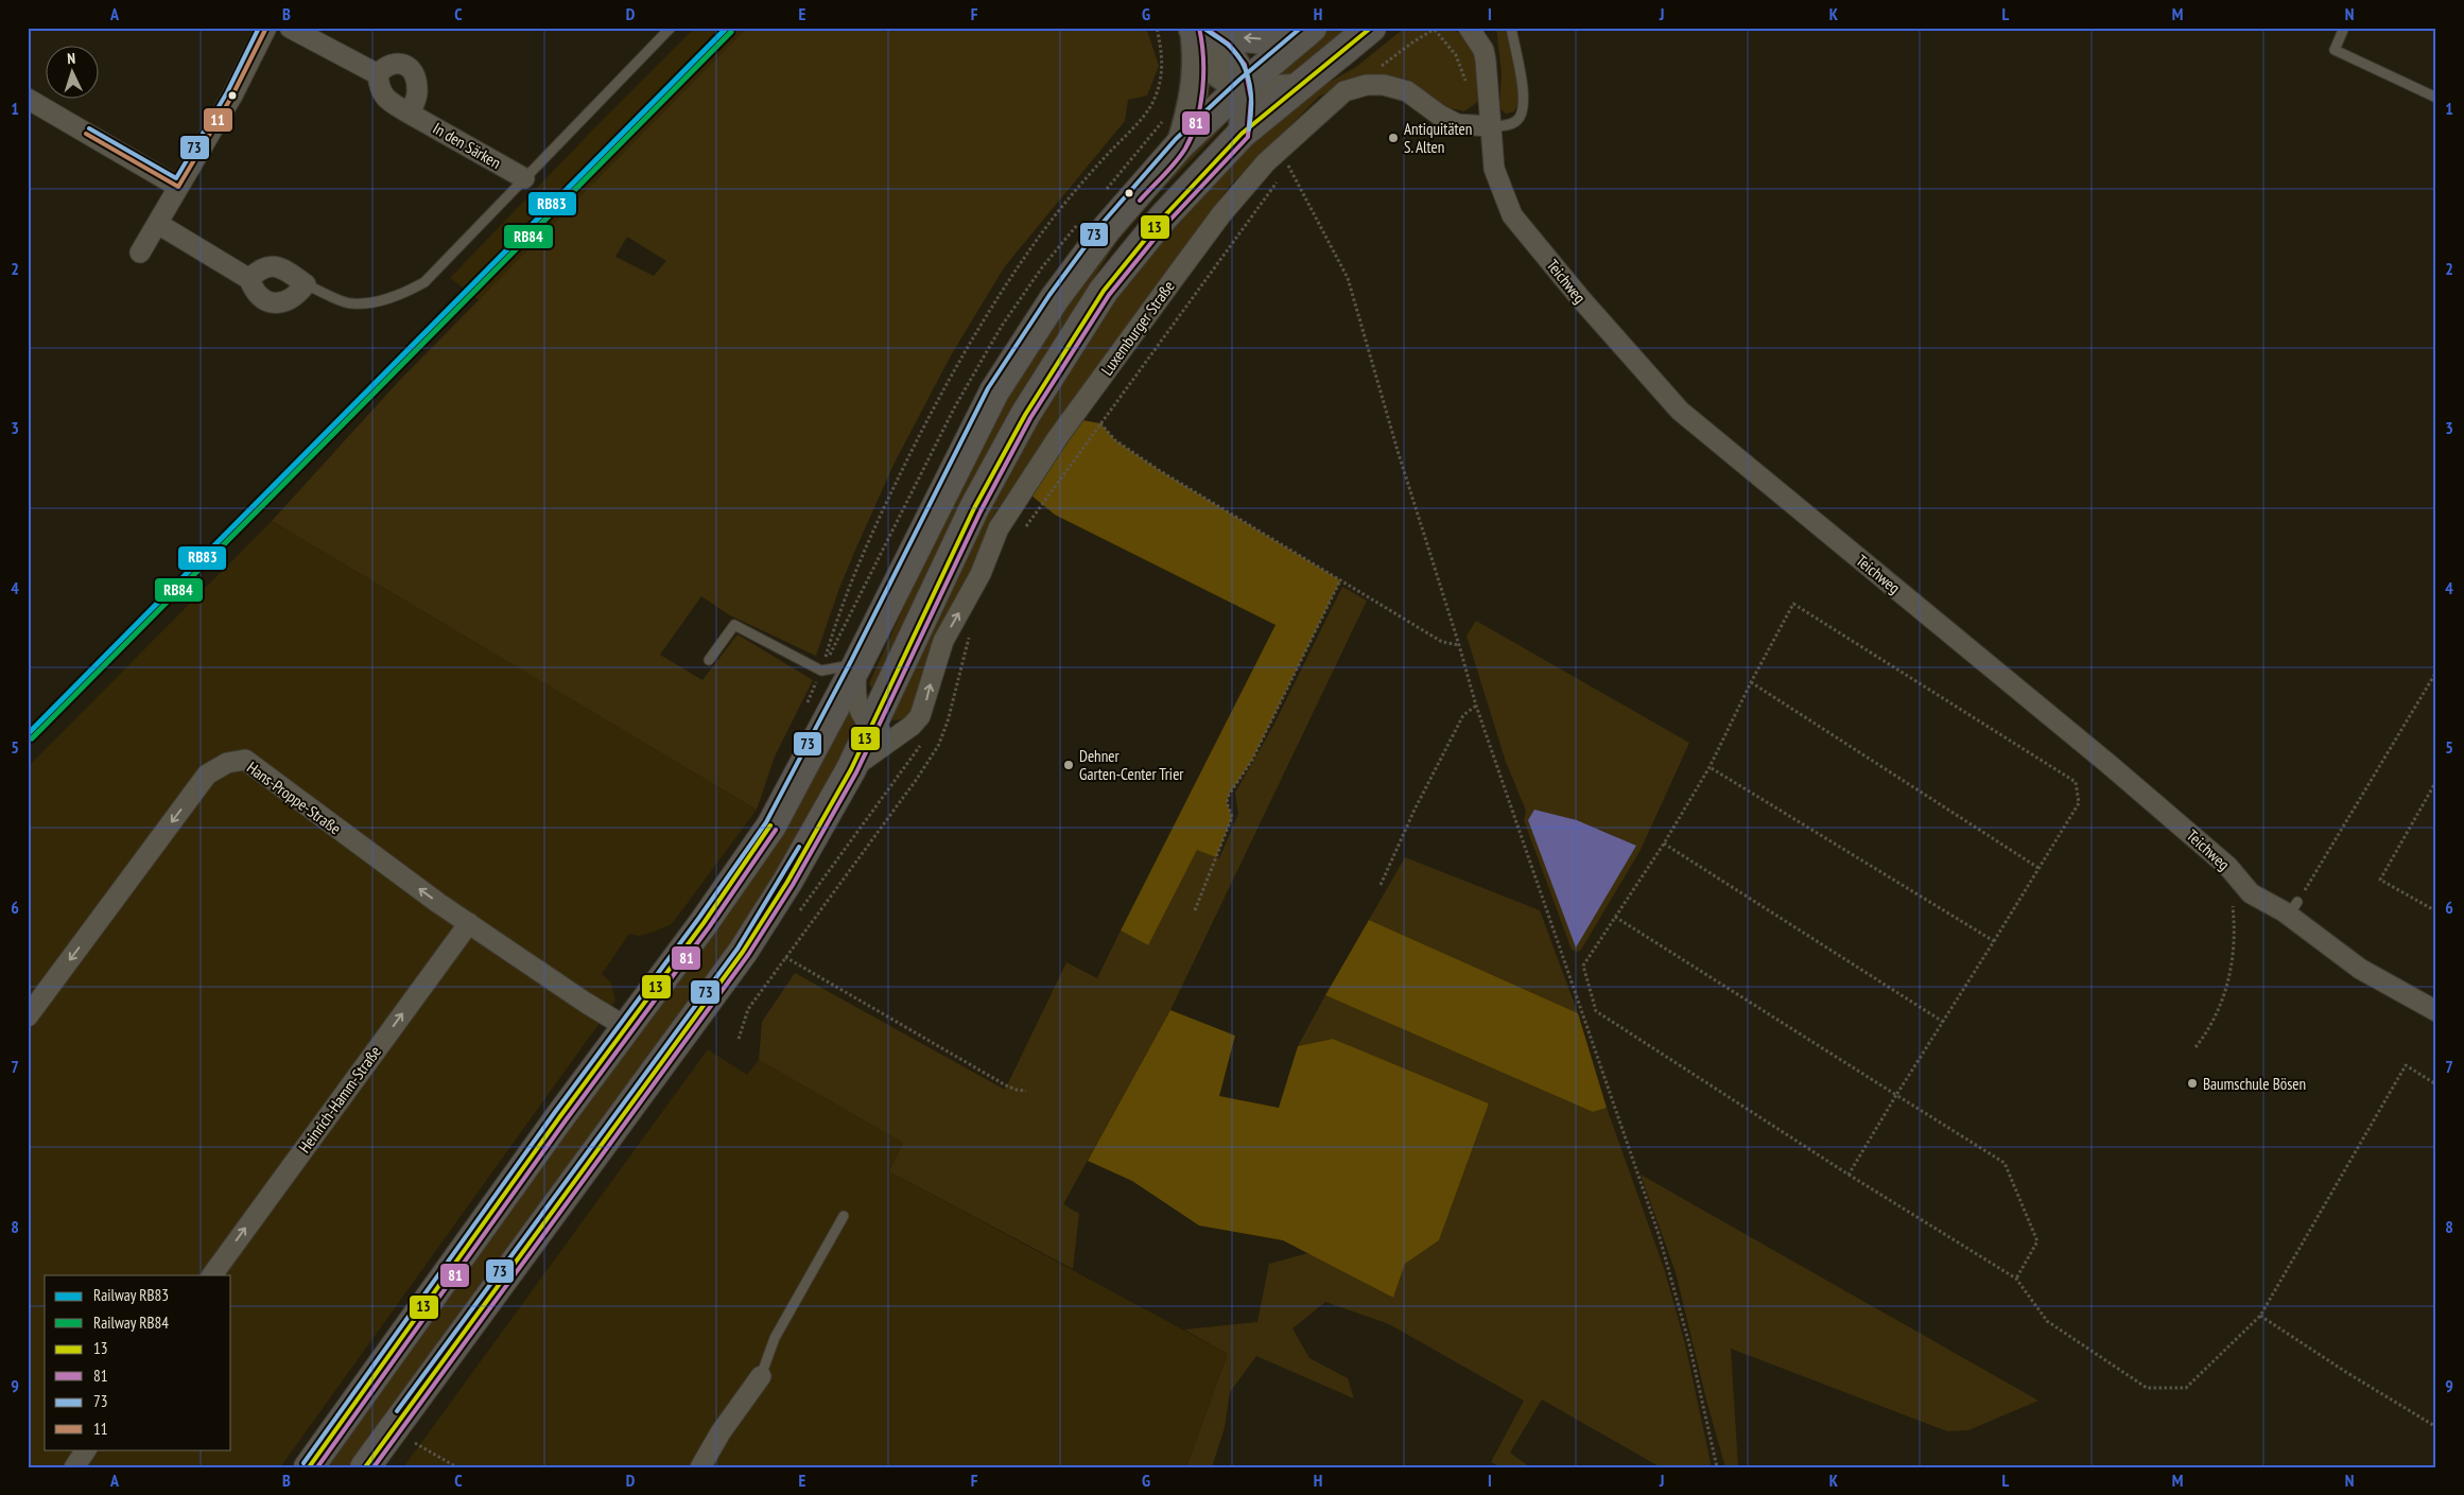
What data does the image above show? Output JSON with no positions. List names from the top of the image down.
{
  "streets": {
    "main road": ["Luxemburger Straße"],
    "street": [
      "In den Särken",
      "Teichweg",
      "Hans-Proppe-Straße",
      "Heinrich-Hamm-Straße"
    ]
  },
  "crossings": [
    ["Teichweg", "Luxemburger Straße"],
    ["Hans-Proppe-Straße", "Heinrich-Hamm-Straße"]
  ],
  "one_way": ["Heinrich-Hamm-Straße"],
  "places": ["Antiquitäten S. Alten", "Dehner Garten-Center Trier", "Baumschule Bösen"],
  "lines": [
    "rail line RB83",
    "transit line 13",
    "transit line 81",
    "transit line 73",
    "transit line 11",
    "rail line RB84"
  ],
  "legend": [
    "Railway RB83",
    "Railway RB84",
    "13",
    "81",
    "73",
    "11"
  ],
  "north": "top",
  "grid": {
    "columns": [
      "A",
      "B",
      "C",
      "D",
      "E",
      "F",
      "G",
      "H",
      "I",
      "J",
      "K",
      "L",
      "M",
      "N"
    ],
    "rows": [
      "1",
      "2",
      "3",
      "4",
      "5",
      "6",
      "7",
      "8",
      "9"
    ]
  }
}
